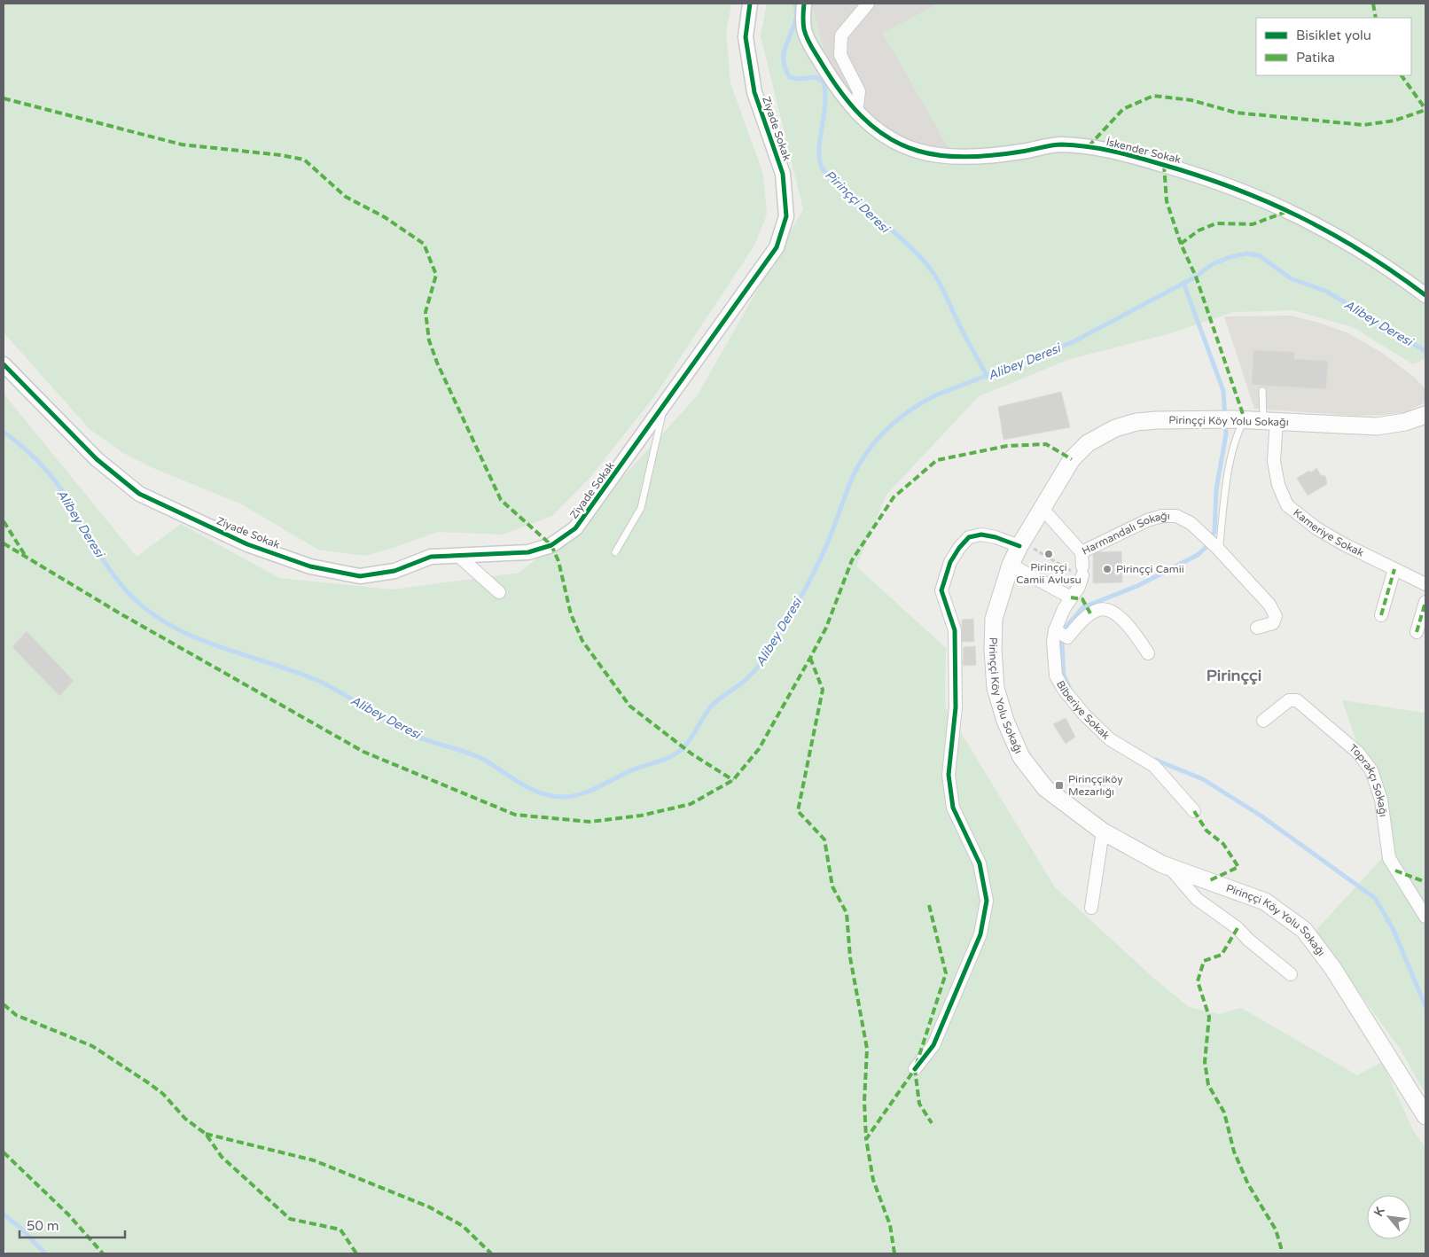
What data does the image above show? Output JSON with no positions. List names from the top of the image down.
{
  "streets": {
    "main road": ["Pirinççi Köy Yolu Sokağı"],
    "street": [
      "Ziyade Sokak",
      "İskender Sokak",
      "Kameriye Sokak",
      "Harmandalı Sokağı",
      "Biberiye Sokak",
      "Toprakçı Sokağı"
    ]
  },
  "crossings": [
    ["Pirinççi Köy Yolu Sokağı", "Kameriye Sokak"],
    ["Pirinççi Köy Yolu Sokağı", "Harmandalı Sokağı"],
    ["Harmandalı Sokağı", "Biberiye Sokak"]
  ],
  "districts": ["Pirinççi"],
  "water": ["Pirinççi Deresi", "Alibey Deresi"],
  "places": {
    "other": ["Pirinççi Camii Avlusu", "Pirinççi Camii"],
    "transit": ["Pirinççiköy Mezarlığı"]
  },
  "legend": ["Bisiklet yolu", "Patika"],
  "scale_bar": "50 m",
  "north": "top left"
}
